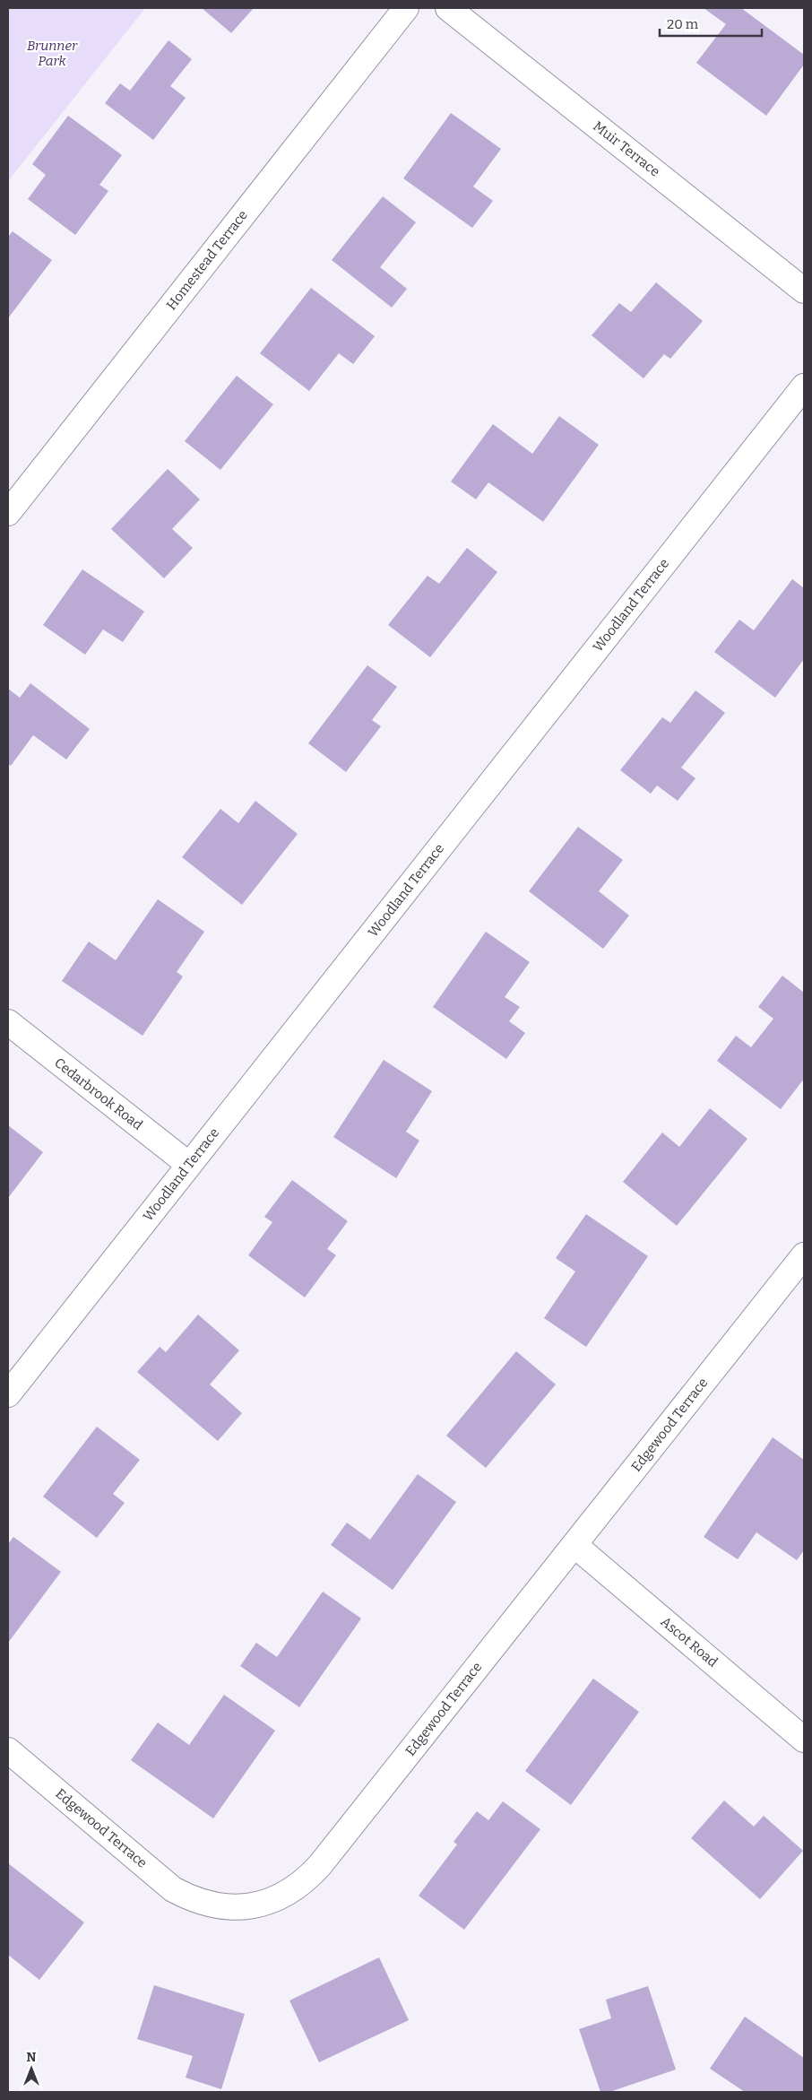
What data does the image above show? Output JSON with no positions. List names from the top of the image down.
{
  "streets": {
    "street": [
      "Muir Terrace",
      "Homestead Terrace",
      "Woodland Terrace",
      "Cedarbrook Road",
      "Edgewood Terrace",
      "Ascot Road"
    ]
  },
  "crossings": [
    ["Woodland Terrace", "Cedarbrook Road"],
    ["Edgewood Terrace", "Ascot Road"]
  ],
  "parks": ["Brunner Park"],
  "scale_bar": "20 m",
  "north": "top"
}
